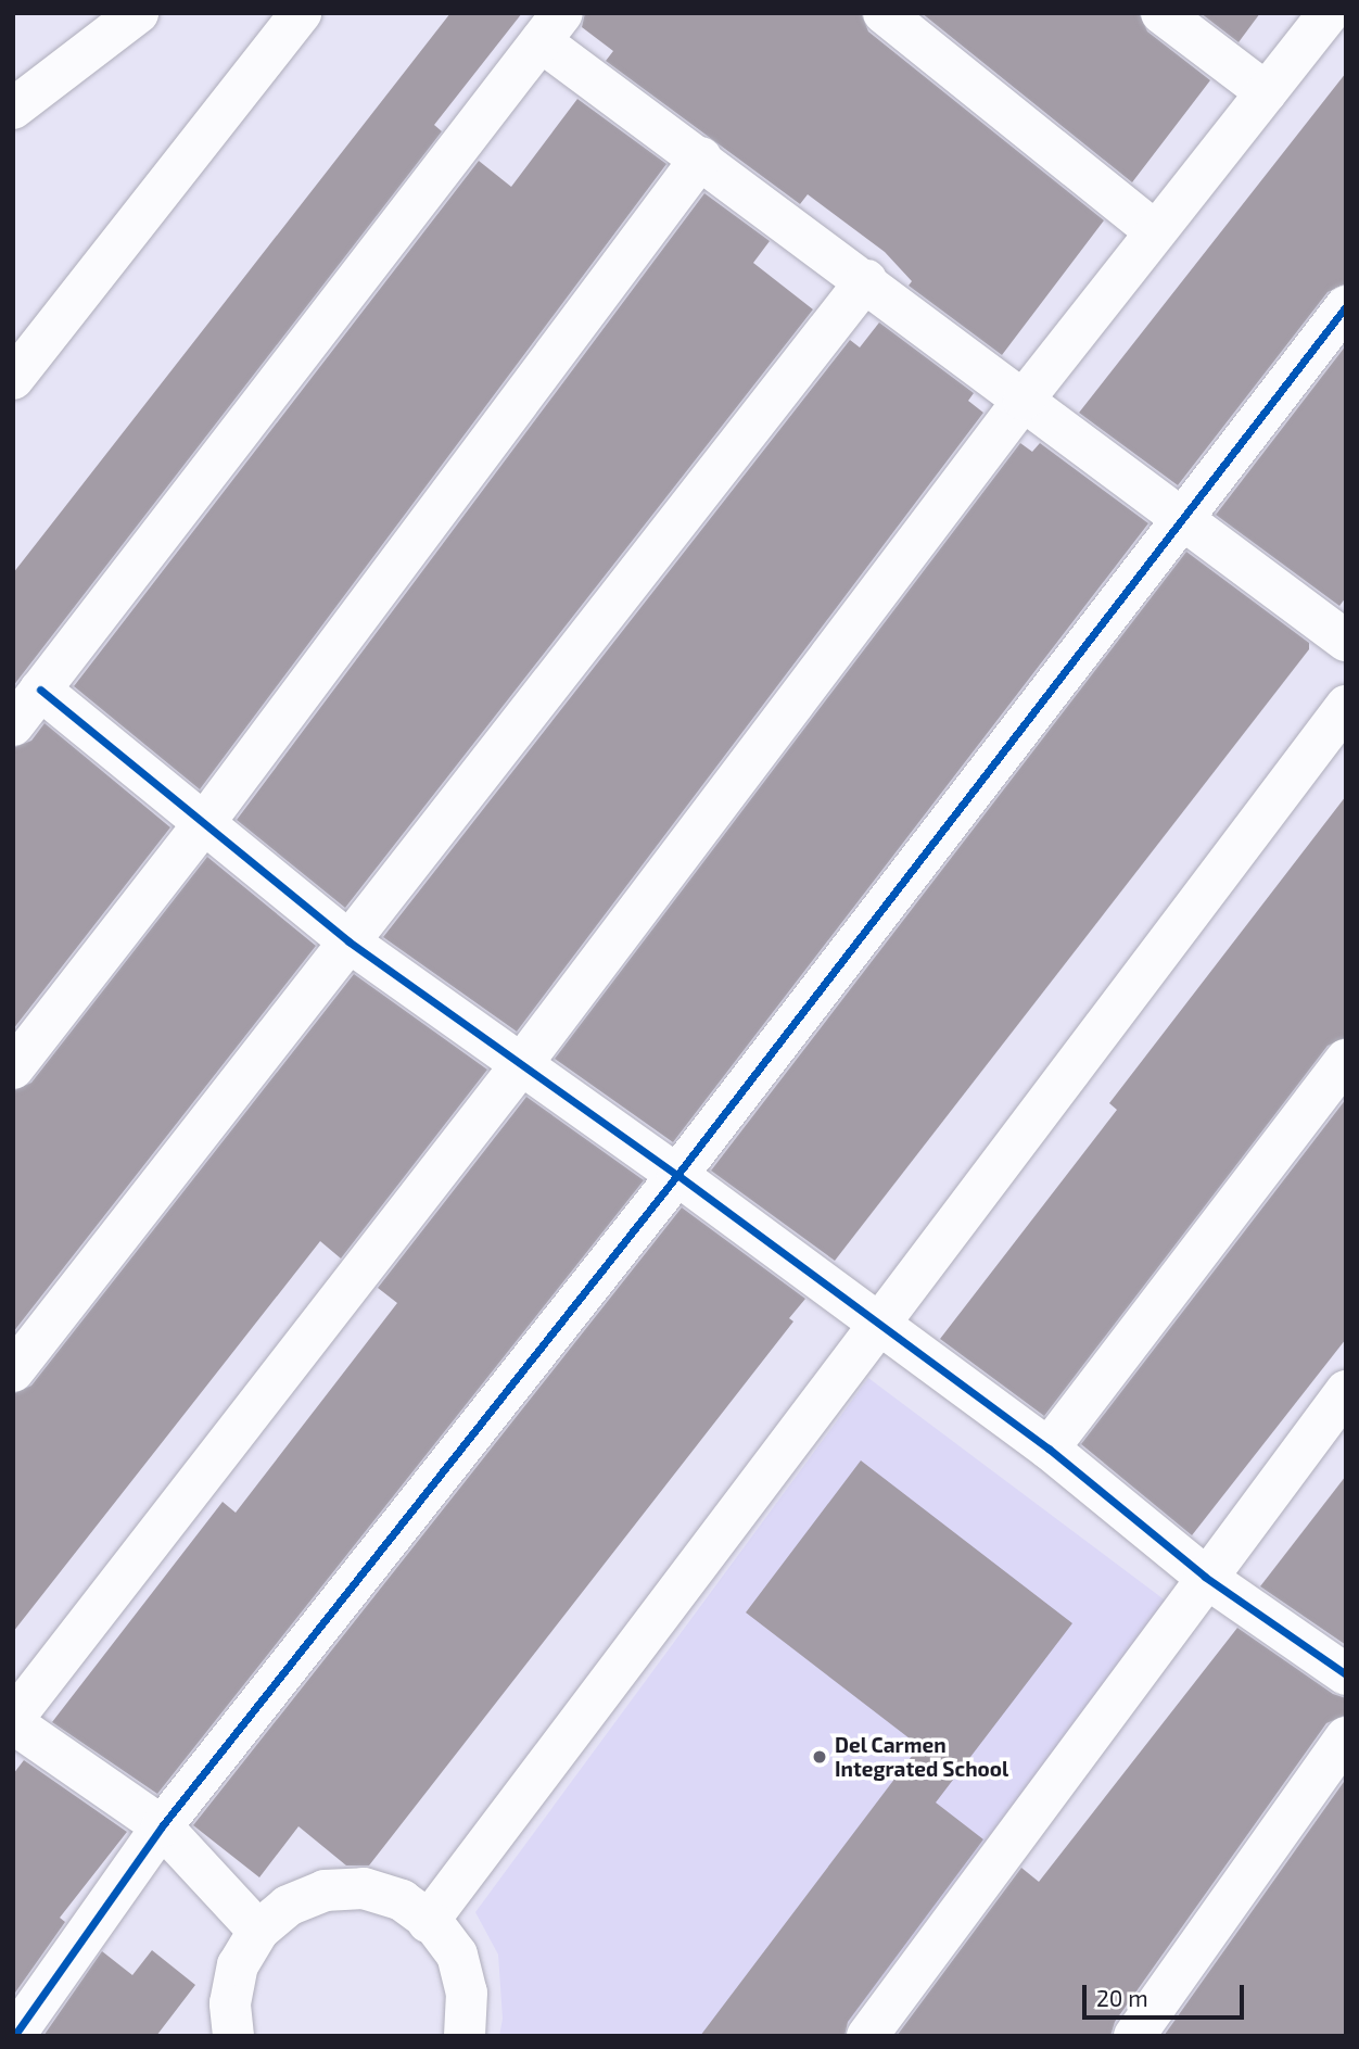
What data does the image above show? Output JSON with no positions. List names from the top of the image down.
{
  "places": ["Del Carmen Integrated School"],
  "scale_bar": "20 m"
}
